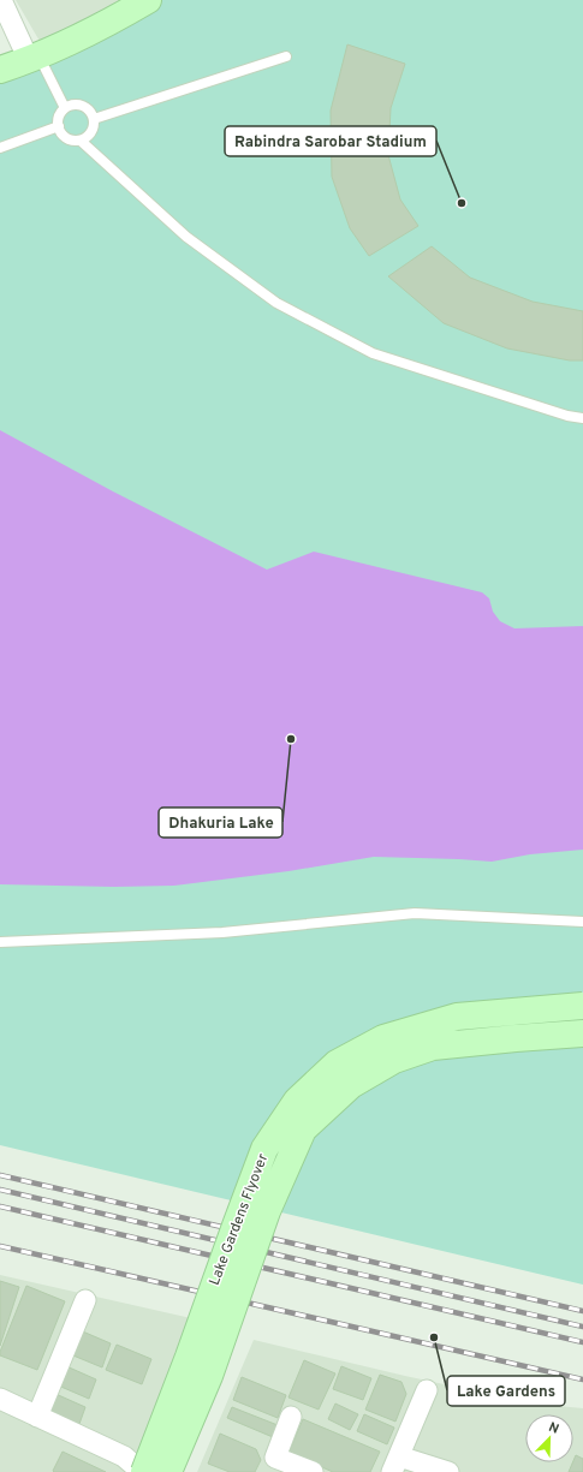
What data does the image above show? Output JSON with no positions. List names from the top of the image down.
{
  "streets": {
    "main road": ["Lake Gardens Flyover"]
  },
  "places": ["Rabindra Sarobar Stadium", "Dhakuria Lake", "Lake Gardens"],
  "north": "top right"
}
